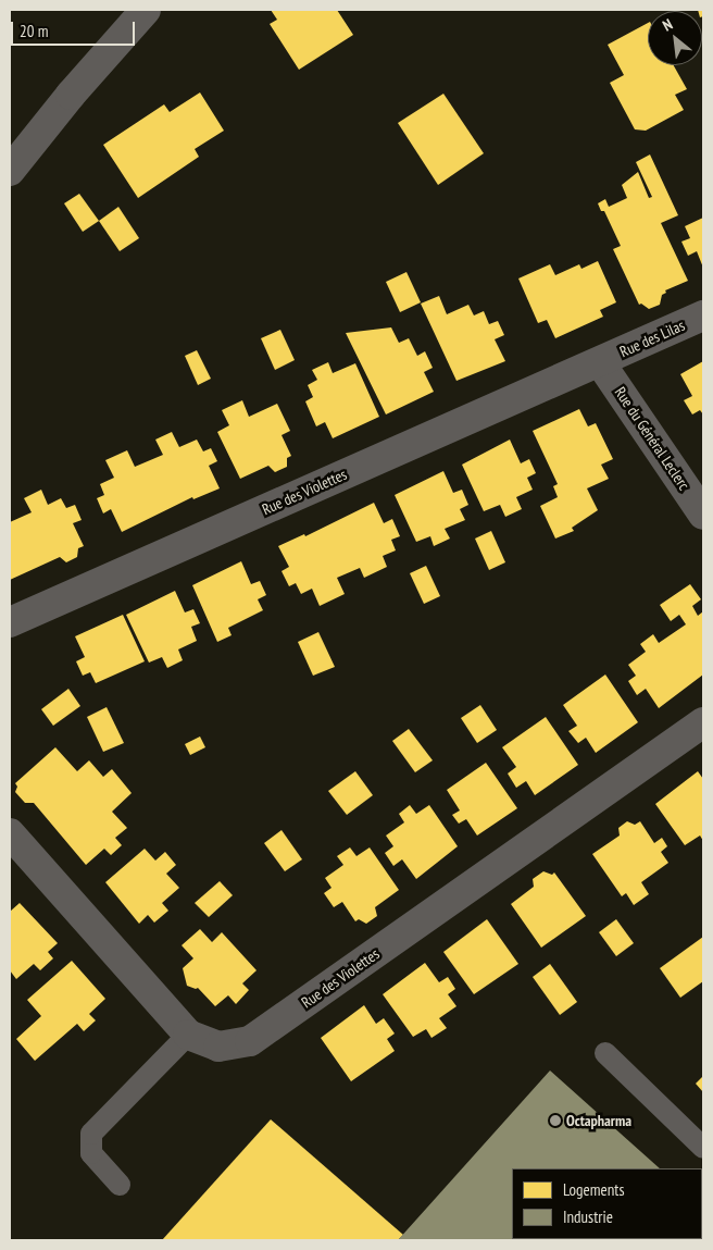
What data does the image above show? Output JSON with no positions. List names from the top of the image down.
{
  "streets": {
    "street": ["Rue des Lilas", "Rue du Général Leclerc", "Rue des Violettes"]
  },
  "crossings": [
    ["Rue des Lilas", "Rue du Général Leclerc"],
    ["Rue des Lilas", "Rue des Violettes"],
    ["Rue du Général Leclerc", "Rue des Violettes"]
  ],
  "places": ["Octapharma"],
  "legend": ["Logements", "Industrie"],
  "scale_bar": "20 m",
  "north": "top left"
}
